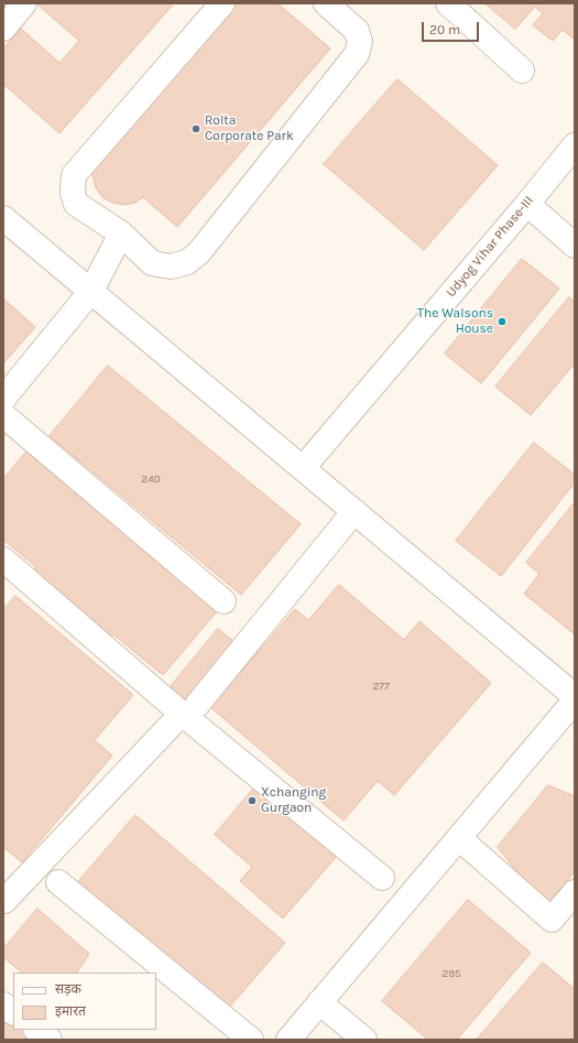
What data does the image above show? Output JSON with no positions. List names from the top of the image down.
{
  "streets": {
    "lane": ["Udyog Vihar Phase-III"]
  },
  "places": ["Rolta Corporate Park", "The Walsons House", "Xchanging Gurgaon"],
  "house_numbers": ["240", "277", "295"],
  "legend": ["सड़क", "इमारत"],
  "scale_bar": "20 m"
}
